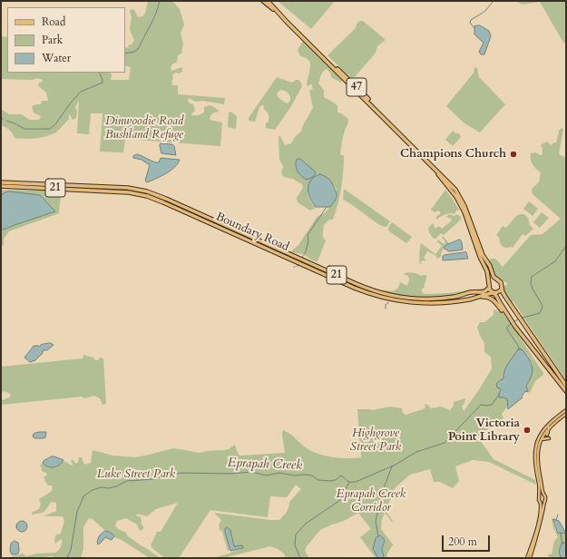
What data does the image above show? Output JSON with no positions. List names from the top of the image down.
{
  "streets": {
    "highway": ["47", "21", "Boundary Road"]
  },
  "crossings": [
    ["47", "21"],
    ["47", "Boundary Road"],
    ["21", "Boundary Road"]
  ],
  "water": ["Eprapah Creek"],
  "parks": [
    "Dinwoodie Road Bushland Refuge",
    "Highgrove Street Park",
    "Luke Street Park",
    "Eprapah Creek Corridor"
  ],
  "places": ["Champions Church", "Victoria Point Library"],
  "legend": ["Road", "Park", "Water"],
  "scale_bar": "200 m"
}
